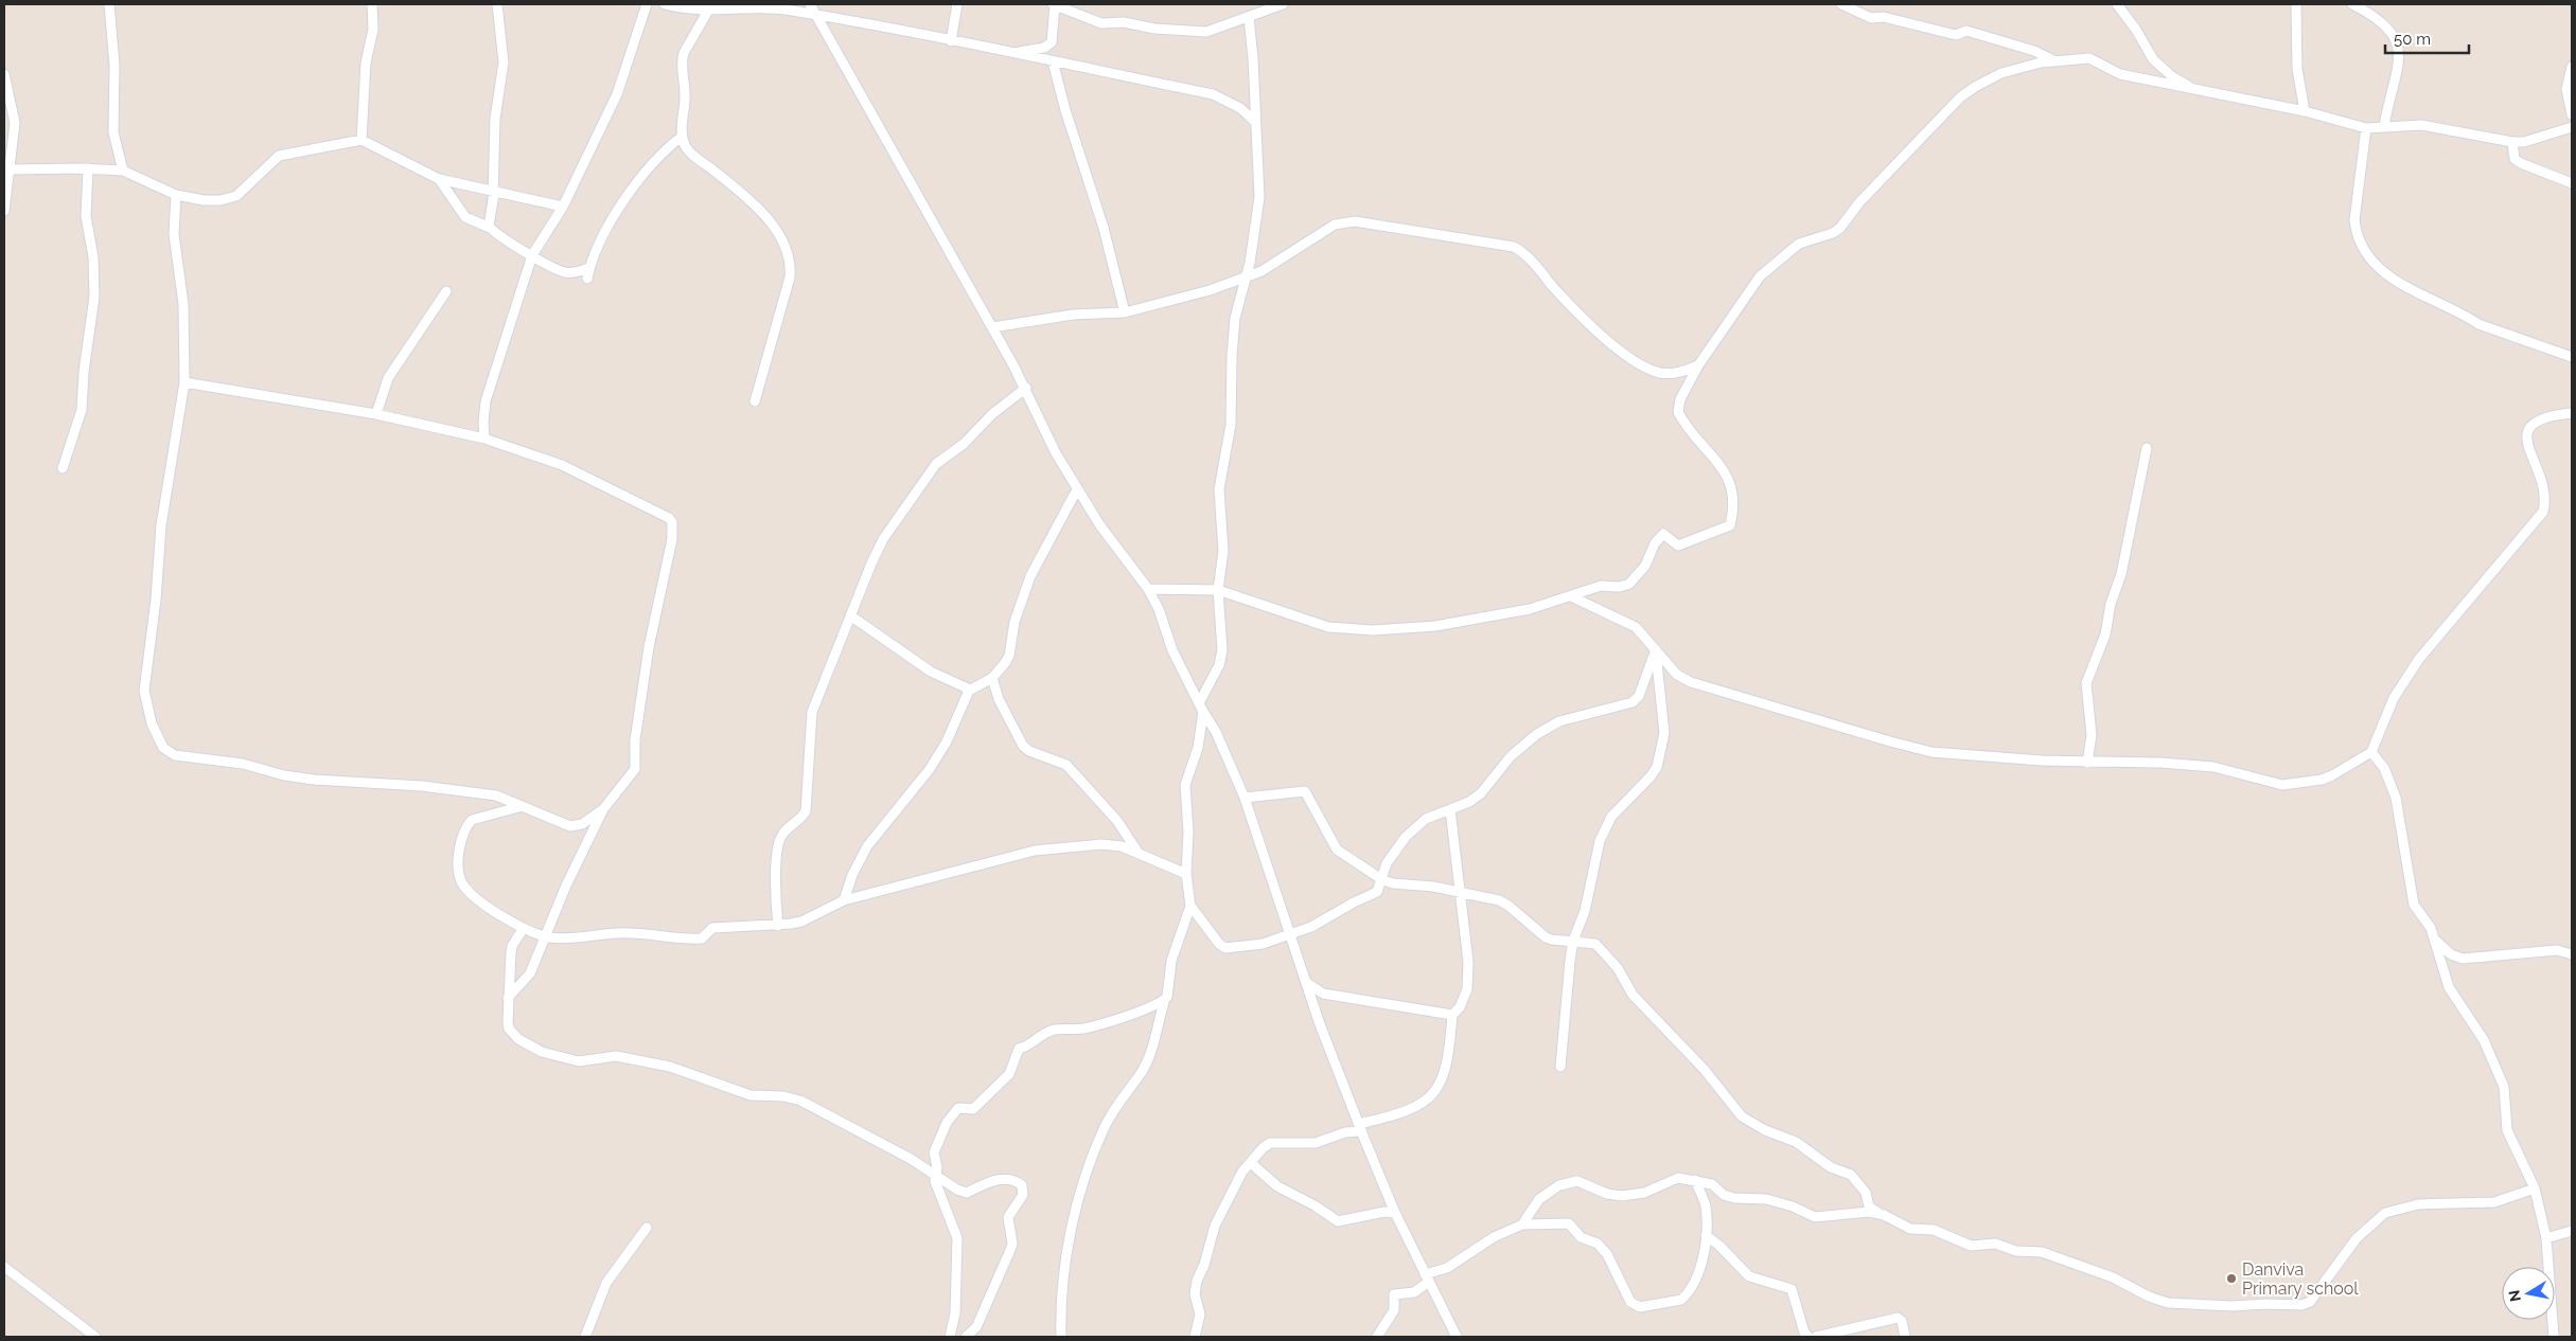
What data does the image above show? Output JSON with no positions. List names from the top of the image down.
{
  "places": ["Danviva Primary school"],
  "scale_bar": "50 m",
  "north": "left"
}
